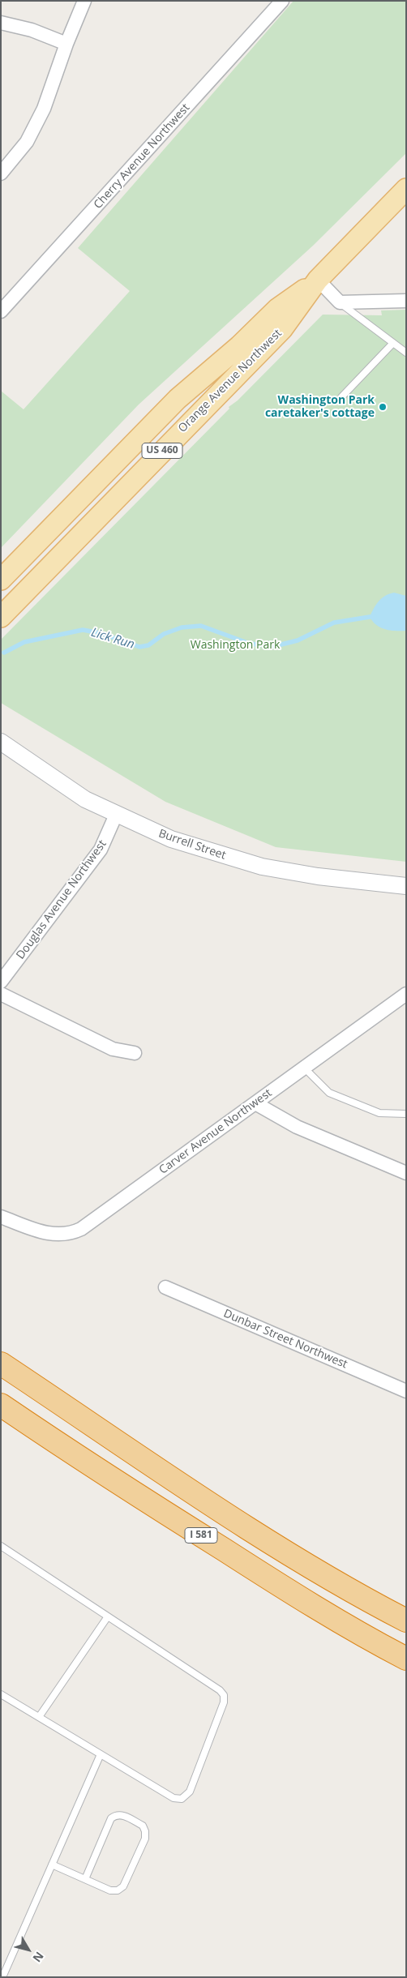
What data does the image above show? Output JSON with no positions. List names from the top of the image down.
{
  "streets": {
    "highway": ["I 581"],
    "main road": ["Orange Avenue Northwest", "US 460"],
    "street": [
      "Cherry Avenue Northwest",
      "Burrell Street",
      "Douglas Avenue Northwest",
      "Carver Avenue Northwest",
      "Dunbar Street Northwest"
    ]
  },
  "crossings": [
    ["Burrell Street", "Douglas Avenue Northwest"]
  ],
  "water": ["Lick Run"],
  "parks": ["Washington Park"],
  "places": ["Washington Park caretaker's cottage"],
  "north": "bottom right"
}
